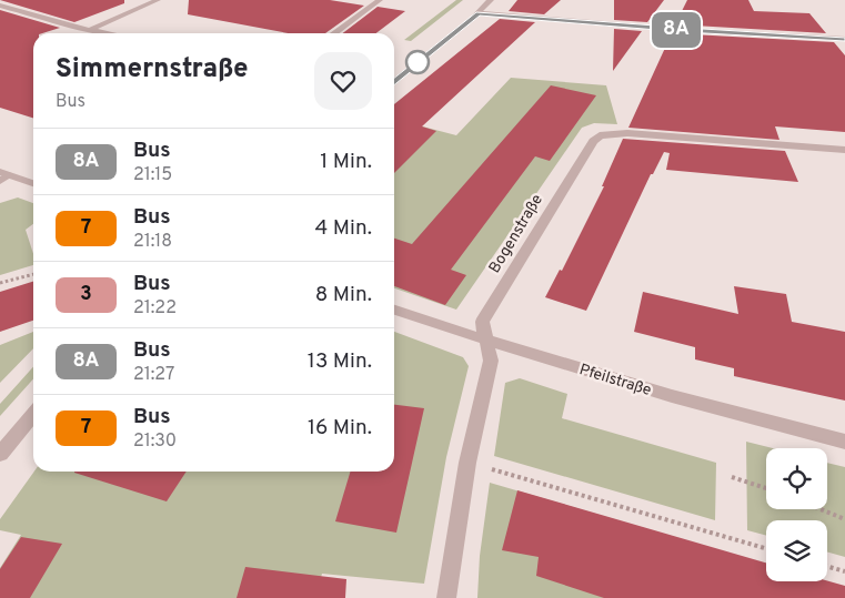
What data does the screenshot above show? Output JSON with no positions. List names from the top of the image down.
{
  "streets": {
    "street": ["Bogenstraße", "Pfeilstraße"]
  },
  "crossings": [
    ["Bogenstraße", "Pfeilstraße"]
  ],
  "lines": ["bus line 8A"],
  "page": {
    "on_map": "8A",
    "heading": ["Simmernstraße", "Bus"],
    "list": [
      {
        "mark": "8A",
        "name": "Bus",
        "note": "21:15",
        "value": "1 Min."
      },
      {
        "mark": "7",
        "name": "Bus",
        "note": "21:18",
        "value": "4 Min."
      },
      {
        "mark": "3",
        "name": "Bus",
        "note": "21:22",
        "value": "8 Min."
      },
      {
        "mark": "8A",
        "name": "Bus",
        "note": "21:27",
        "value": "13 Min."
      },
      {
        "mark": "7",
        "name": "Bus",
        "note": "21:30",
        "value": "16 Min."
      }
    ]
  }
}
